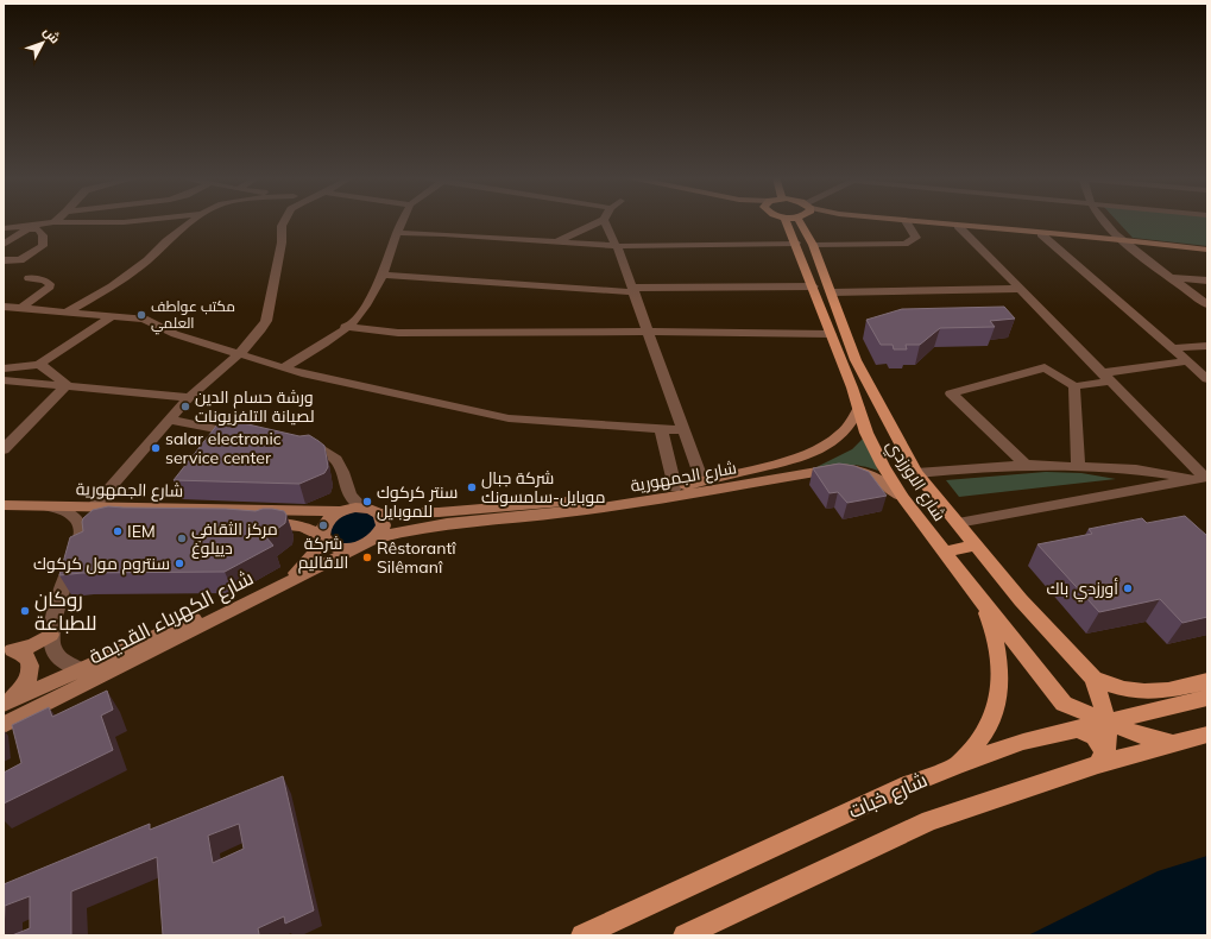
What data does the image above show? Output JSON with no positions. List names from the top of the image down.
{
  "streets": {
    "main road": ["شارع الاورزدي", "شارع خبات"],
    "street": ["شارع الجمهورية", "شارع الكهرباء القديمة"]
  },
  "crossings": [
    ["شارع الجمهورية", "شارع الاورزدي"],
    ["شارع الجمهورية", "شارع الكهرباء القديمة"],
    ["شارع الاورزدي", "شارع خبات"]
  ],
  "places": [
    "مكتب عواطف العلمي",
    "ورشة حسام الدين لصيانة التلفزيونات",
    "salar electronic service center",
    "شركة جبال موبايل-سامسونك",
    "سنتر كركوك للموبايل",
    "شركة الاقاليم",
    "IEM",
    "مركز الثقافي دييلوغ",
    "Rêstorantî Silêmanî",
    "سنتروم مول كركوك",
    "أورزدي باك",
    "روكان للطباعة"
  ],
  "north": "top right"
}
